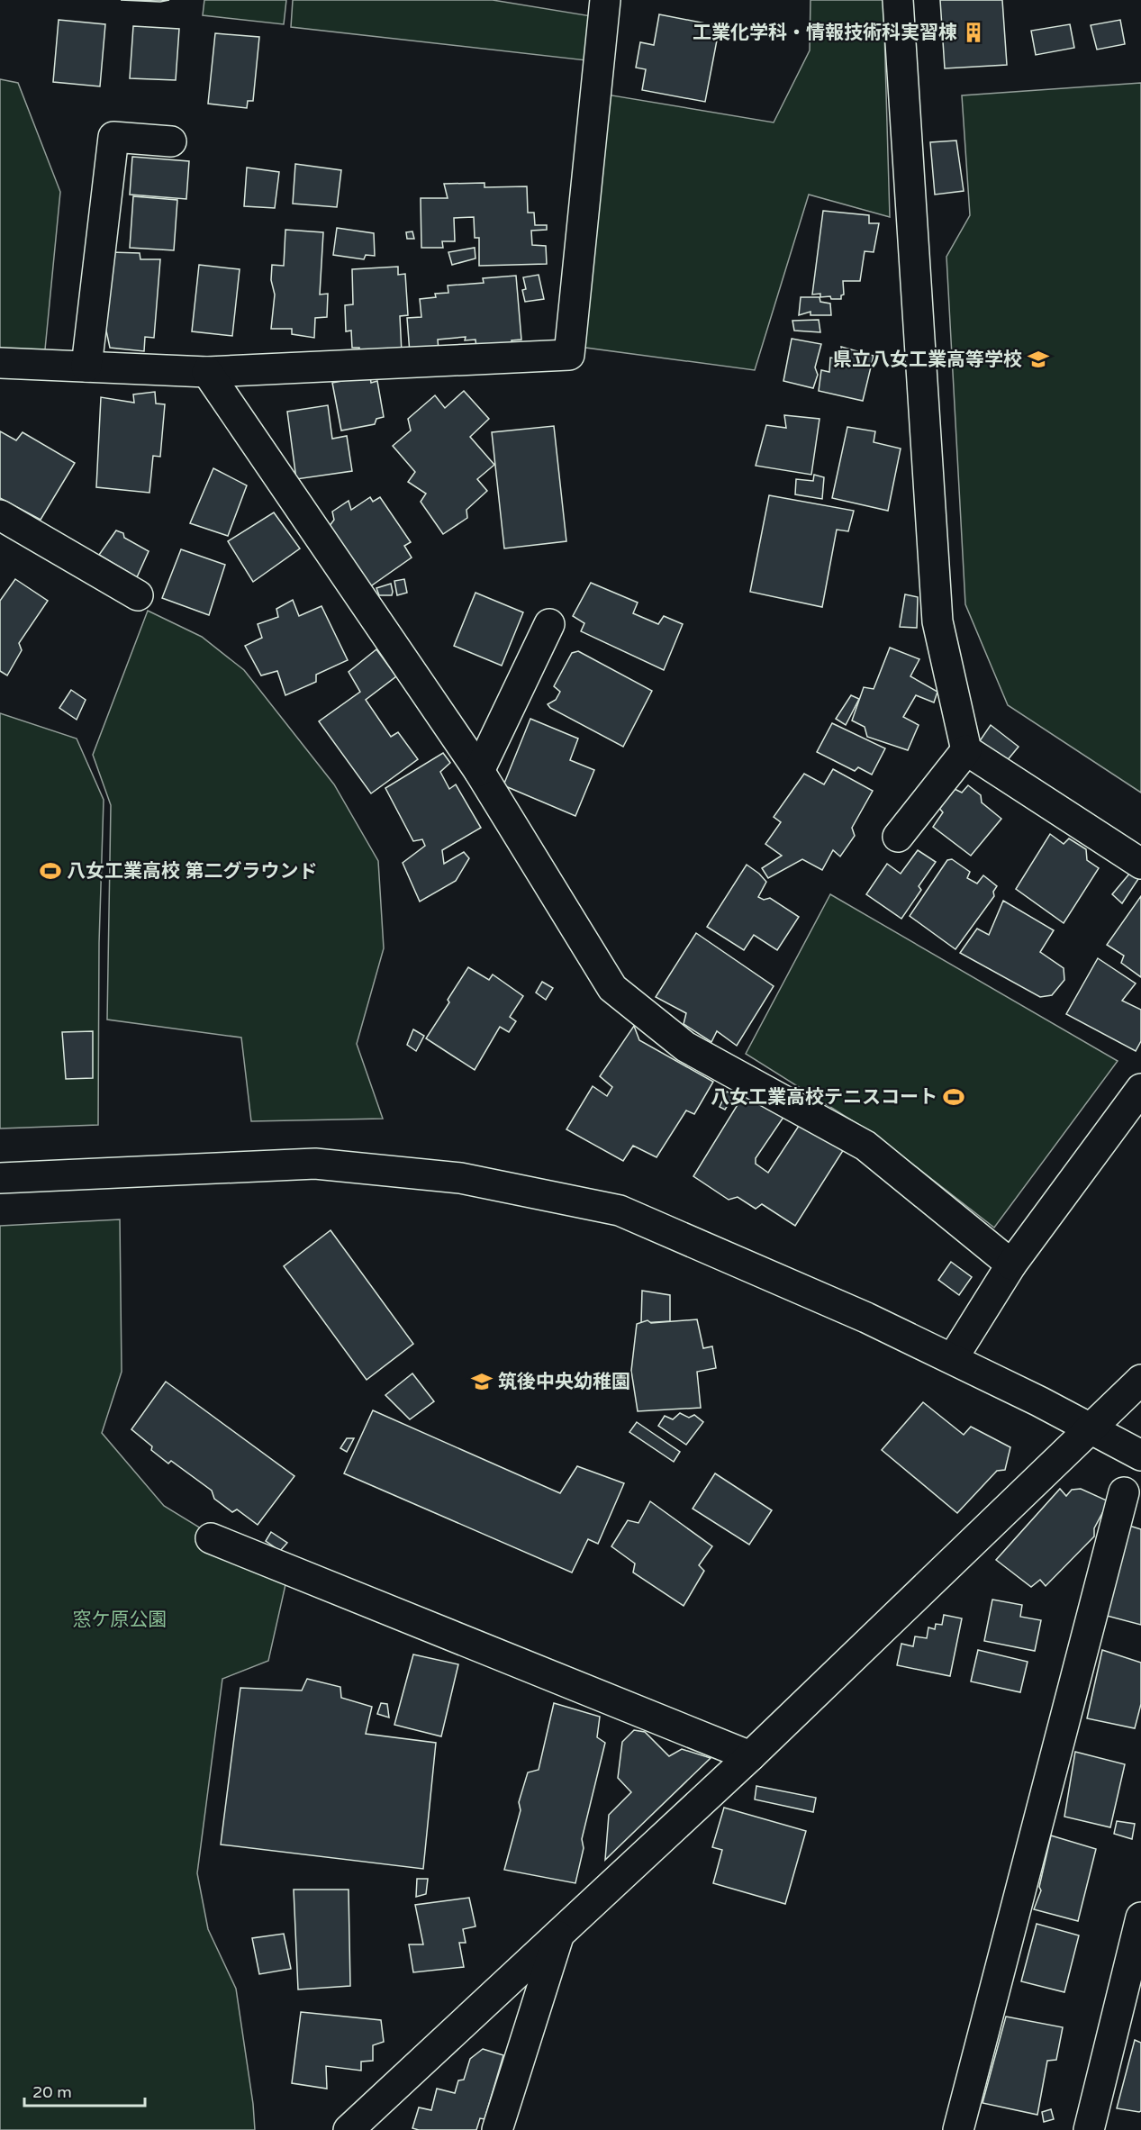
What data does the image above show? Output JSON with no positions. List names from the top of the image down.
{
  "parks": ["窓ケ原公園"],
  "places": {
    "building": ["工業化学科・情報技術科実習棟"],
    "school or university": ["県立八女工業高等学校", "筑後中央幼稚園"],
    "sports": ["八女工業高校 第二グラウンド", "八女工業高校テニスコート"]
  },
  "scale_bar": "20 m"
}
